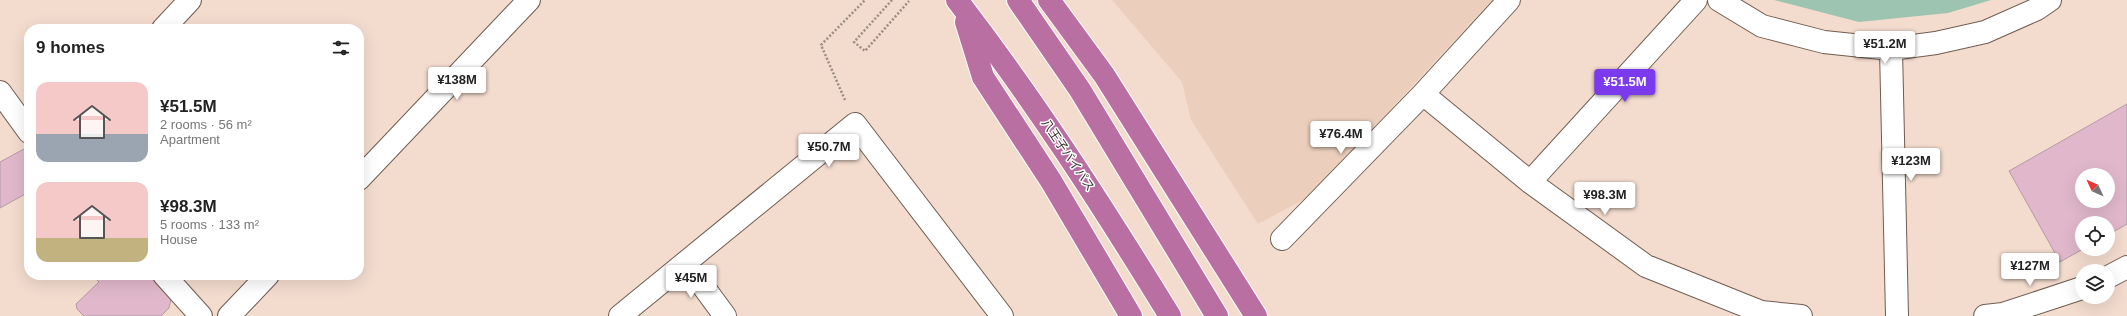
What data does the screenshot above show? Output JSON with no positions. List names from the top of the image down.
{
  "streets": {
    "highway": ["八王子バイパス"]
  },
  "north": "top left",
  "page": {
    "heading": "9 homes",
    "price": [
      "¥51.2M",
      "¥138M",
      "¥51.5M",
      "¥76.4M",
      "¥50.7M",
      "¥123M",
      "¥98.3M",
      "¥127M",
      "¥45M"
    ],
    "list": [
      {
        "name": "¥51.5M",
        "note": "2 rooms · 56 m² · Apartment"
      },
      {
        "name": "¥98.3M",
        "note": "5 rooms · 133 m² · House"
      }
    ]
  }
}
